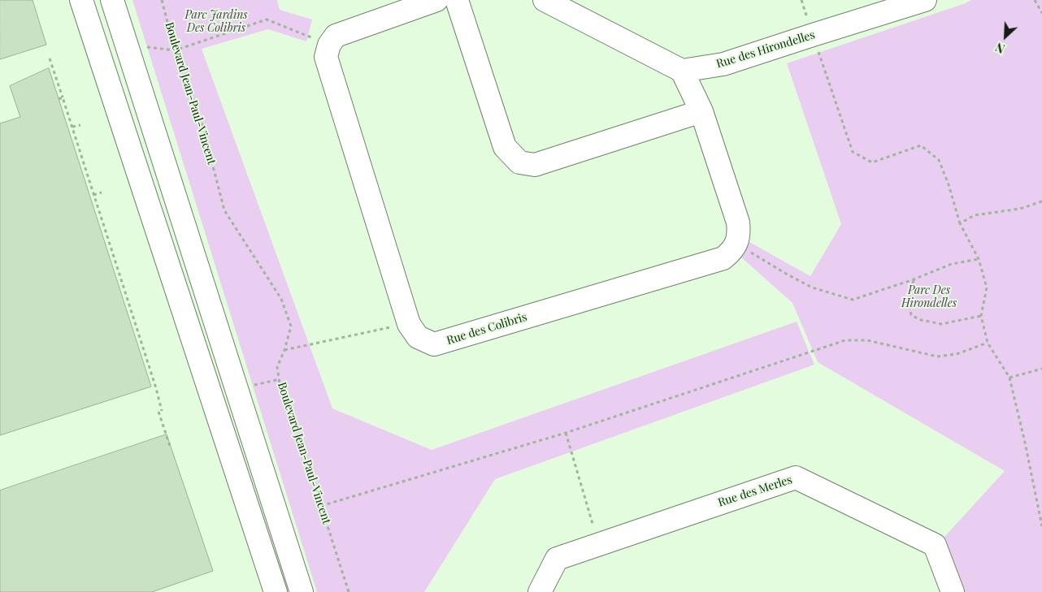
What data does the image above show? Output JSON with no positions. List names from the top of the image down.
{
  "streets": {
    "street": ["Rue des Hirondelles", "Rue des Colibris", "Rue des Merles"],
    "path": ["Boulevard Jean-Paul-Vincent"]
  },
  "parks": ["Parc Jardins Des Colibris", "Parc Des Hirondelles"],
  "north": "bottom left"
}
